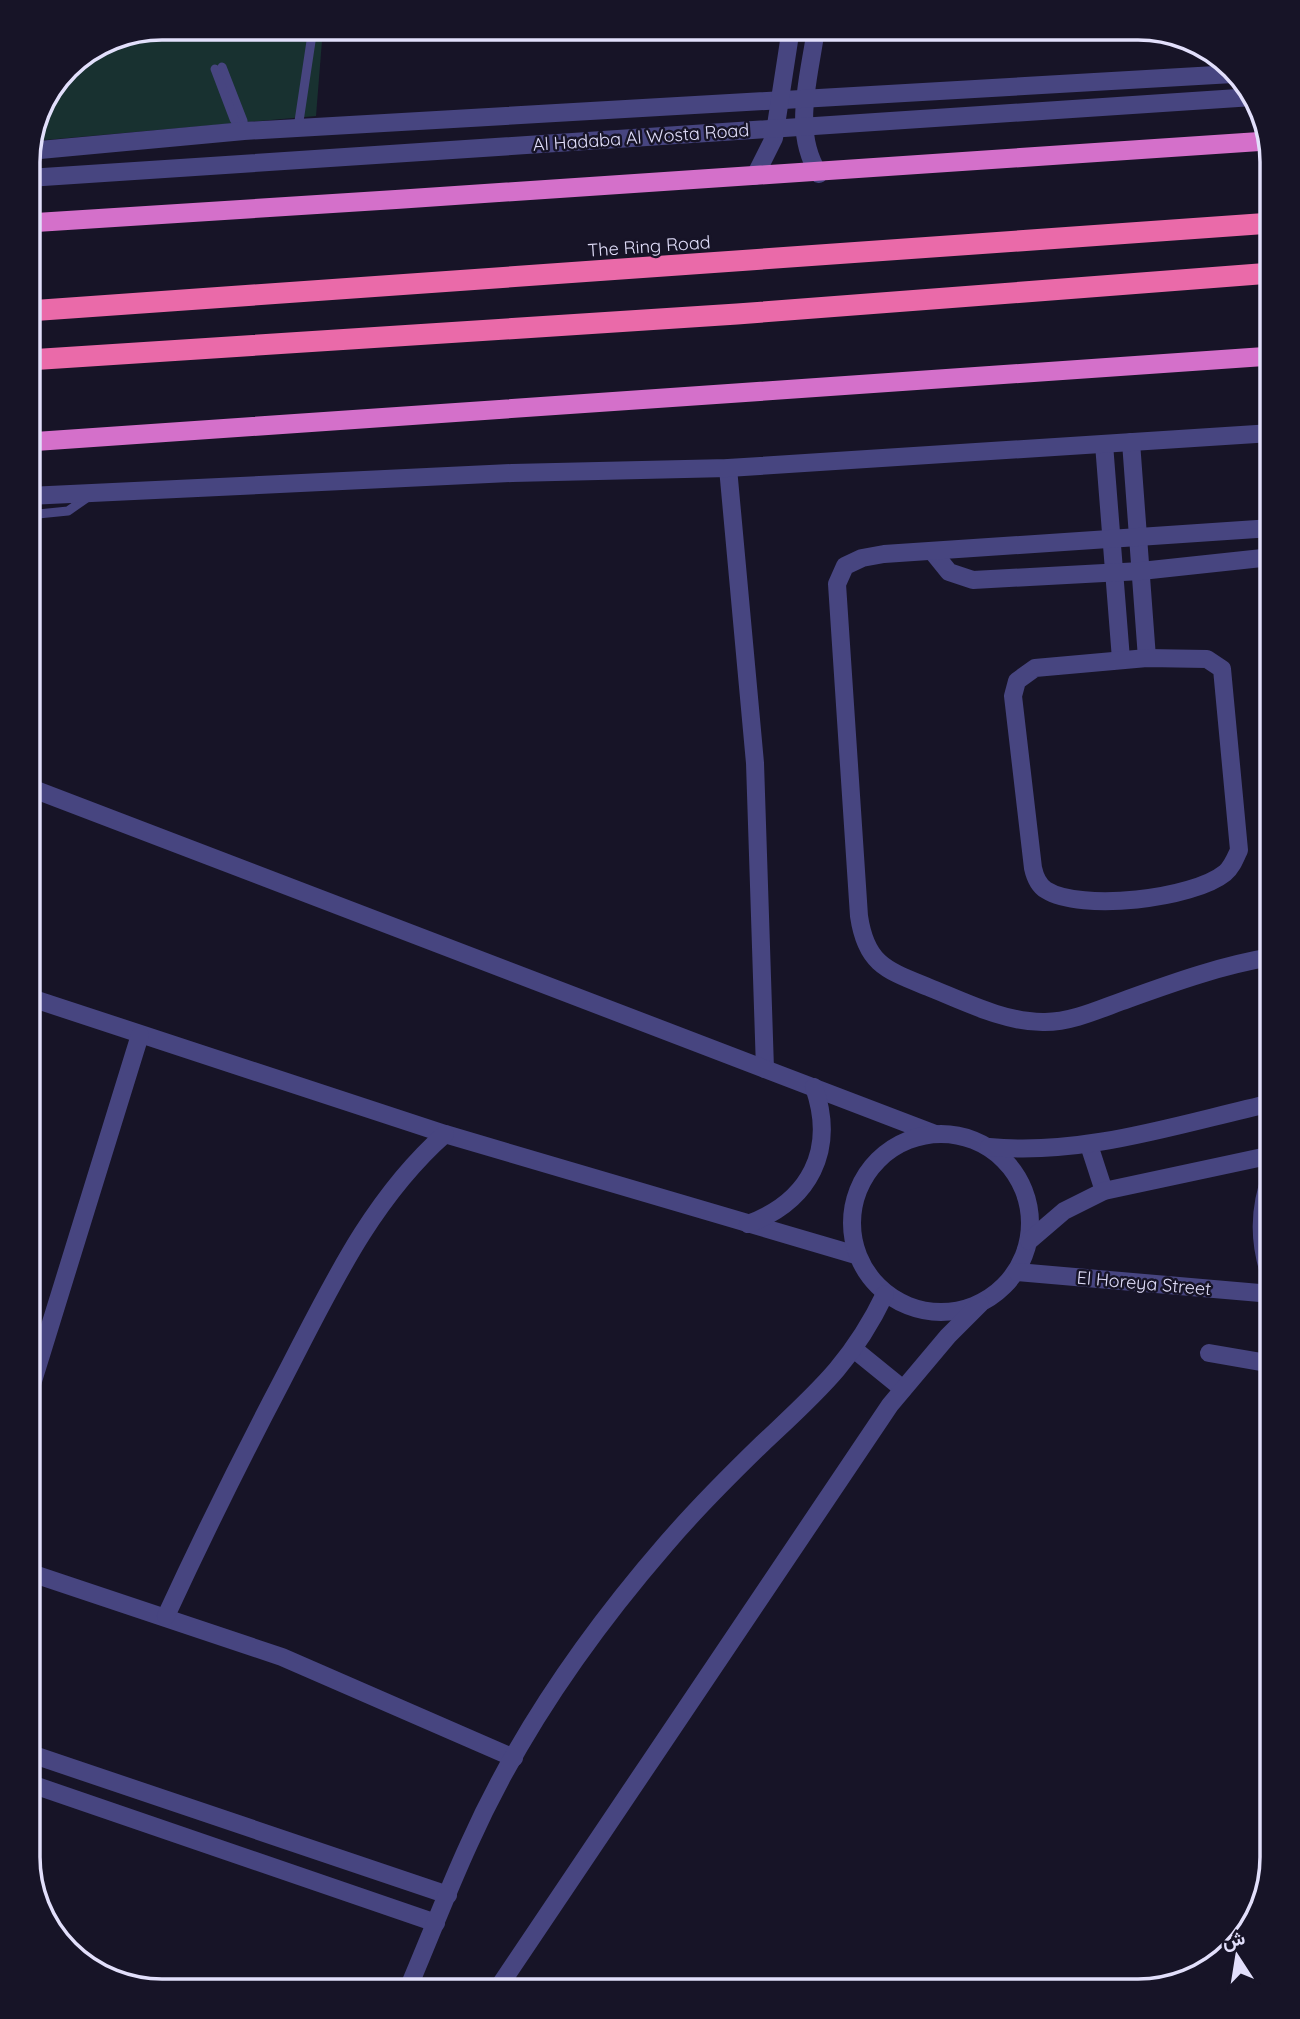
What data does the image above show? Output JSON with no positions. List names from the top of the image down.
{
  "streets": {
    "highway": ["The Ring Road"],
    "street": ["Al Hadaba Al Wosta Road", "El Horeya Street"]
  },
  "north": "top"
}
